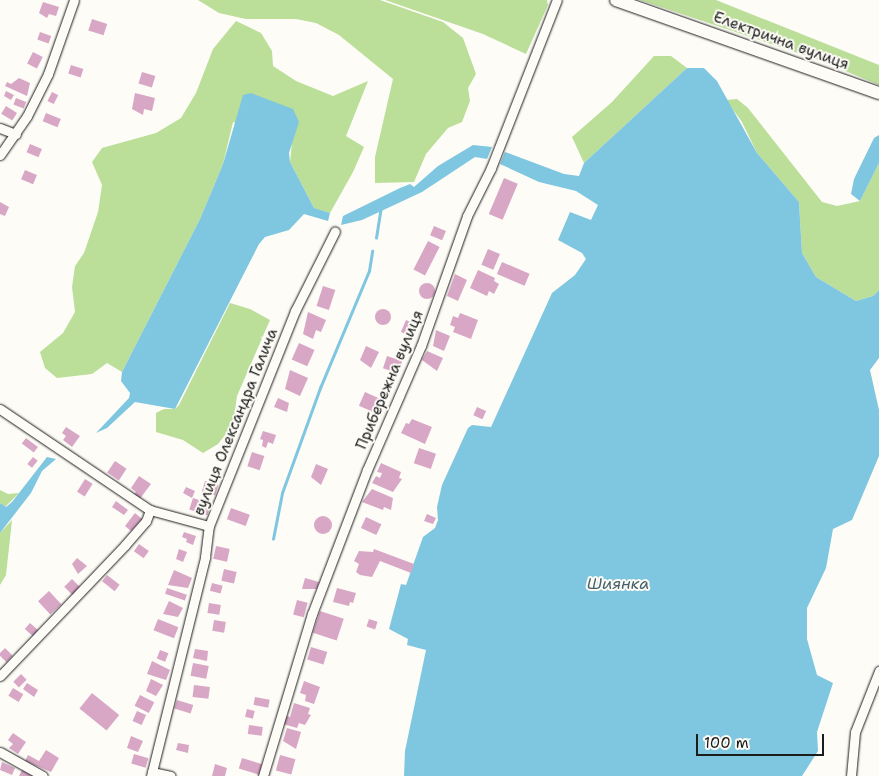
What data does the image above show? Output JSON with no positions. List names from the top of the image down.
{
  "streets": {
    "street": ["Електрична вулиця", "Прибережна вулиця", "вулиця Олександра Галича"]
  },
  "water": ["Шиянка"],
  "scale_bar": "100 m"
}
